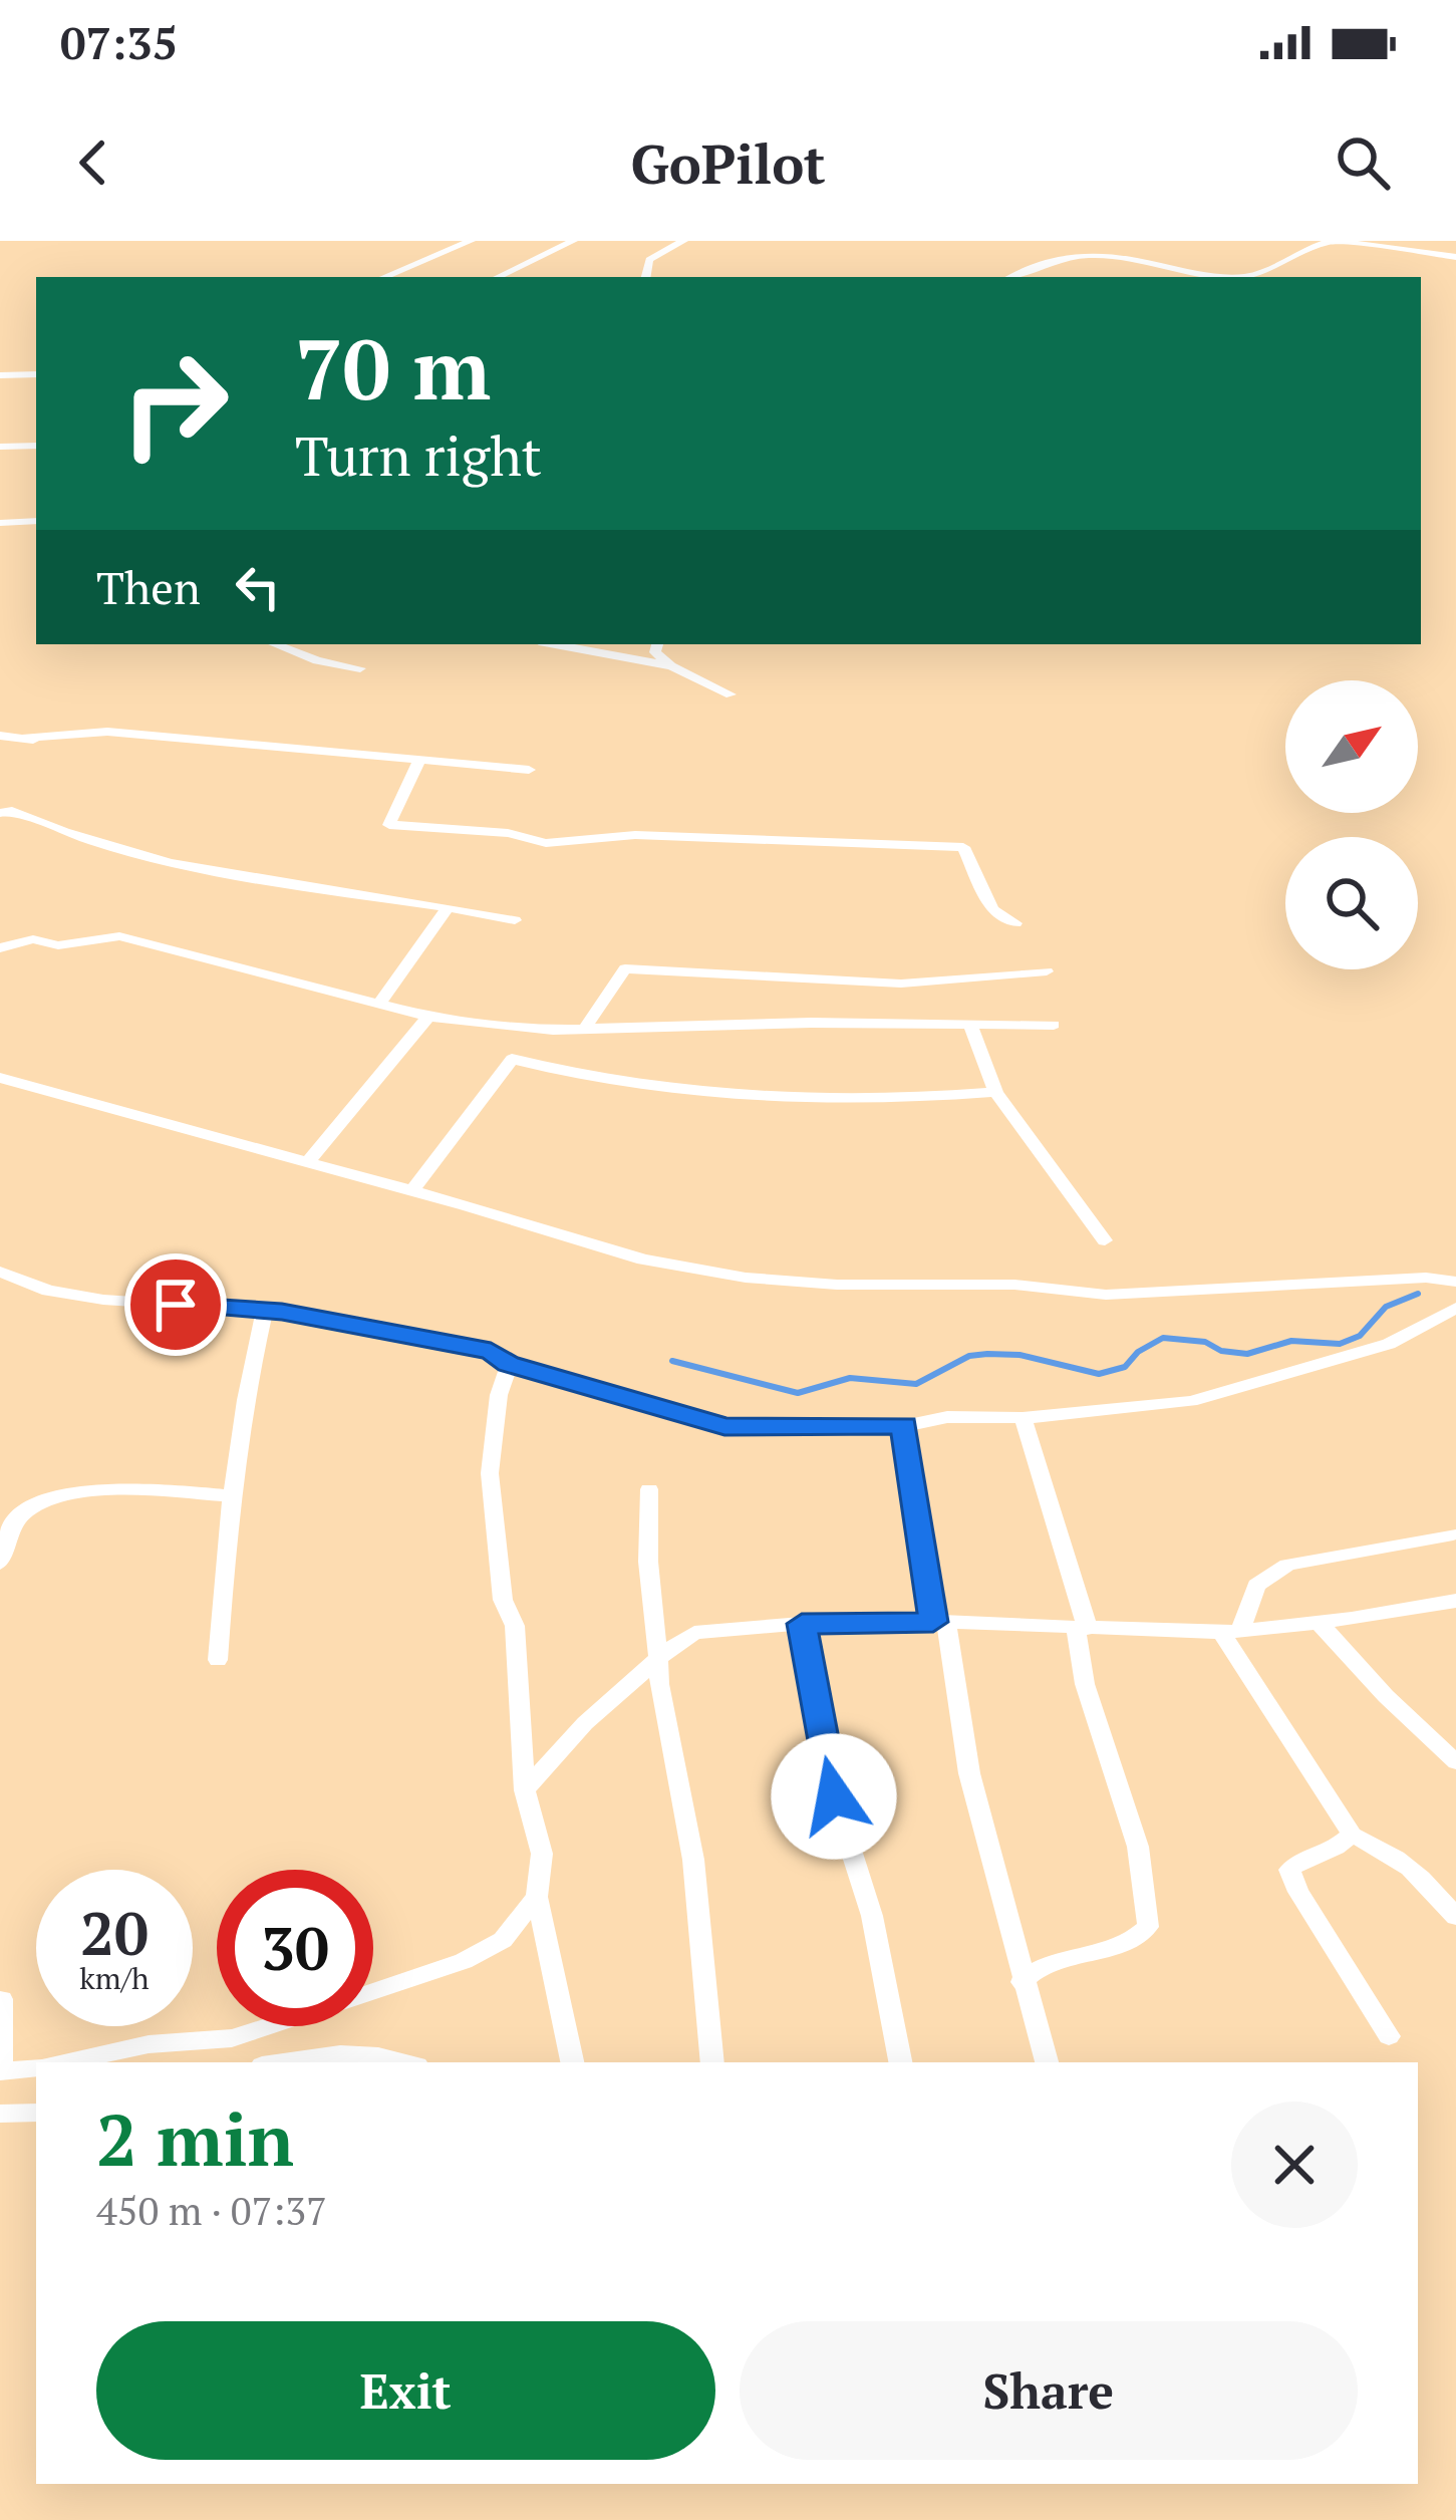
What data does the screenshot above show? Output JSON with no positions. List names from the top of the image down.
{
  "north": "top right",
  "page": {
    "status": "07:35",
    "header": "GoPilot",
    "turn": ["70 m", "Turn right"],
    "then": "Then",
    "speed": "20 km/h",
    "limit": "30",
    "heading": ["2 min", "450 m · 07:37"],
    "buttons": ["Exit", "Share"]
  }
}
